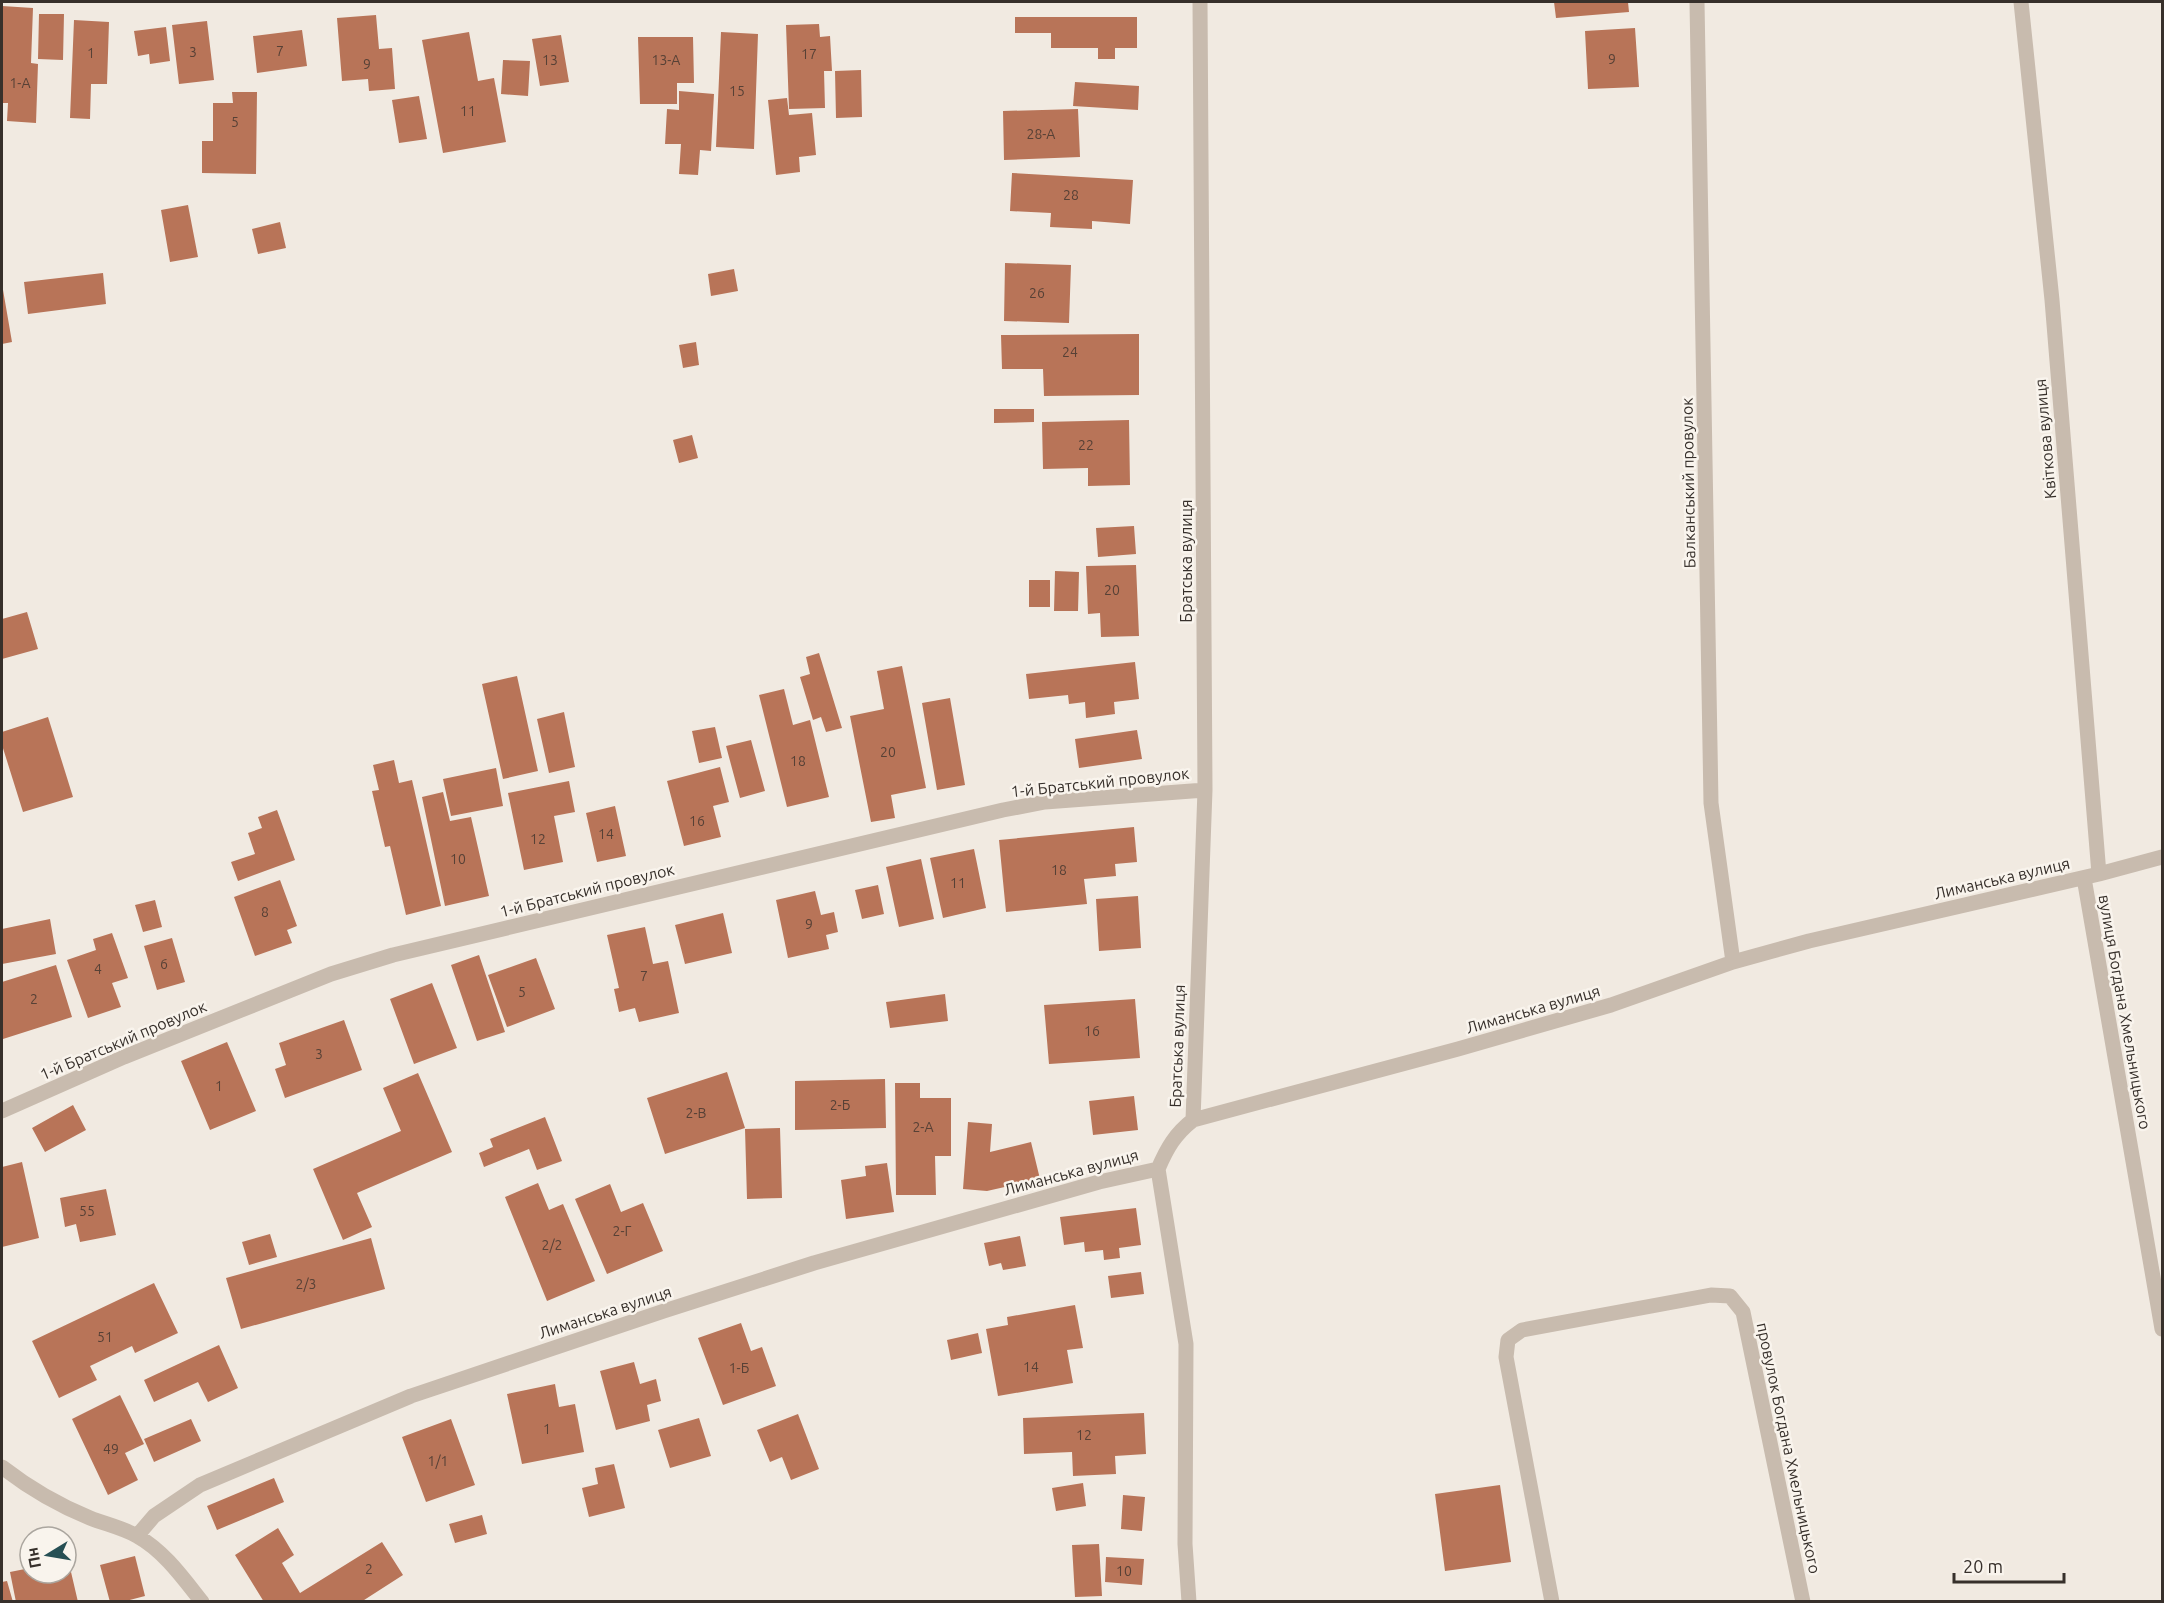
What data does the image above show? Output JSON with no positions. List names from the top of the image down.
{
  "streets": {
    "street": [
      "Квіткова вулиця",
      "Балканський провулок",
      "Братська вулиця",
      "1-й Братський провулок",
      "Лиманська вулиця",
      "вулиця Богдана Хмельницького",
      "провулок Богдана Хмельницького"
    ]
  },
  "crossings": [
    ["Квіткова вулиця", "Лиманська вулиця"],
    ["Квіткова вулиця", "вулиця Богдана Хмельницького"],
    ["Балканський провулок", "Лиманська вулиця"],
    ["Братська вулиця", "1-й Братський провулок"],
    ["Братська вулиця", "Лиманська вулиця"],
    ["Лиманська вулиця", "вулиця Богдана Хмельницького"]
  ],
  "house_numbers": [
    "7",
    "3",
    "1",
    "17",
    "9",
    "13",
    "13-А",
    "9",
    "1-А",
    "15",
    "11",
    "5",
    "28-А",
    "28",
    "26",
    "24",
    "22",
    "20",
    "20",
    "18",
    "16",
    "14",
    "12",
    "10",
    "18",
    "11",
    "8",
    "9",
    "6",
    "4",
    "7",
    "5",
    "2",
    "16",
    "3",
    "1",
    "2-Б",
    "2-В",
    "2-А",
    "55",
    "2-Г",
    "2/2",
    "2/3",
    "51",
    "14",
    "1-Б",
    "1",
    "12",
    "49",
    "1/1",
    "2",
    "10"
  ],
  "scale_bar": "20 m",
  "north": "left"
}
